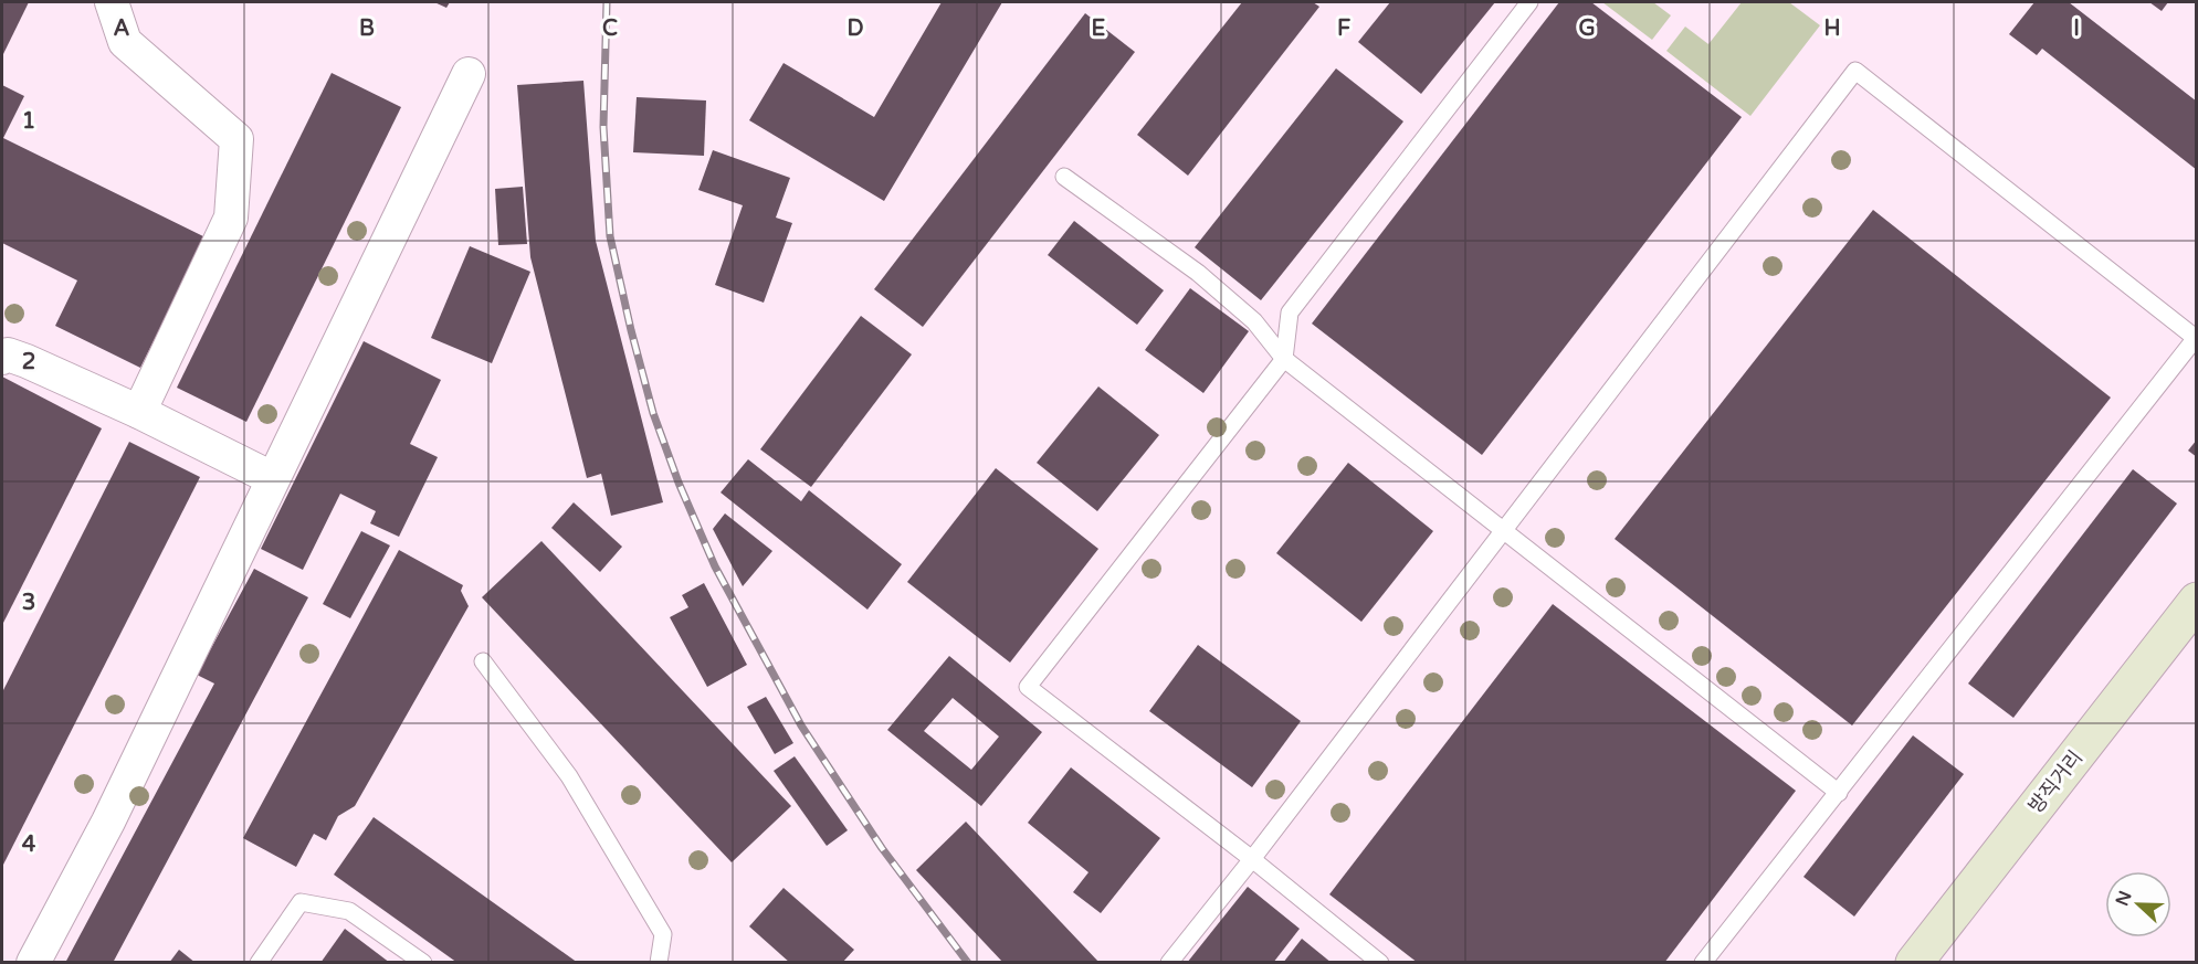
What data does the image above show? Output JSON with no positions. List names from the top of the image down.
{
  "streets": {
    "street": ["방직거리"]
  },
  "north": "left",
  "grid": {
    "columns": [
      "A",
      "B",
      "C",
      "D",
      "E",
      "F",
      "G",
      "H",
      "I"
    ],
    "rows": [
      "1",
      "2",
      "3",
      "4"
    ]
  }
}
